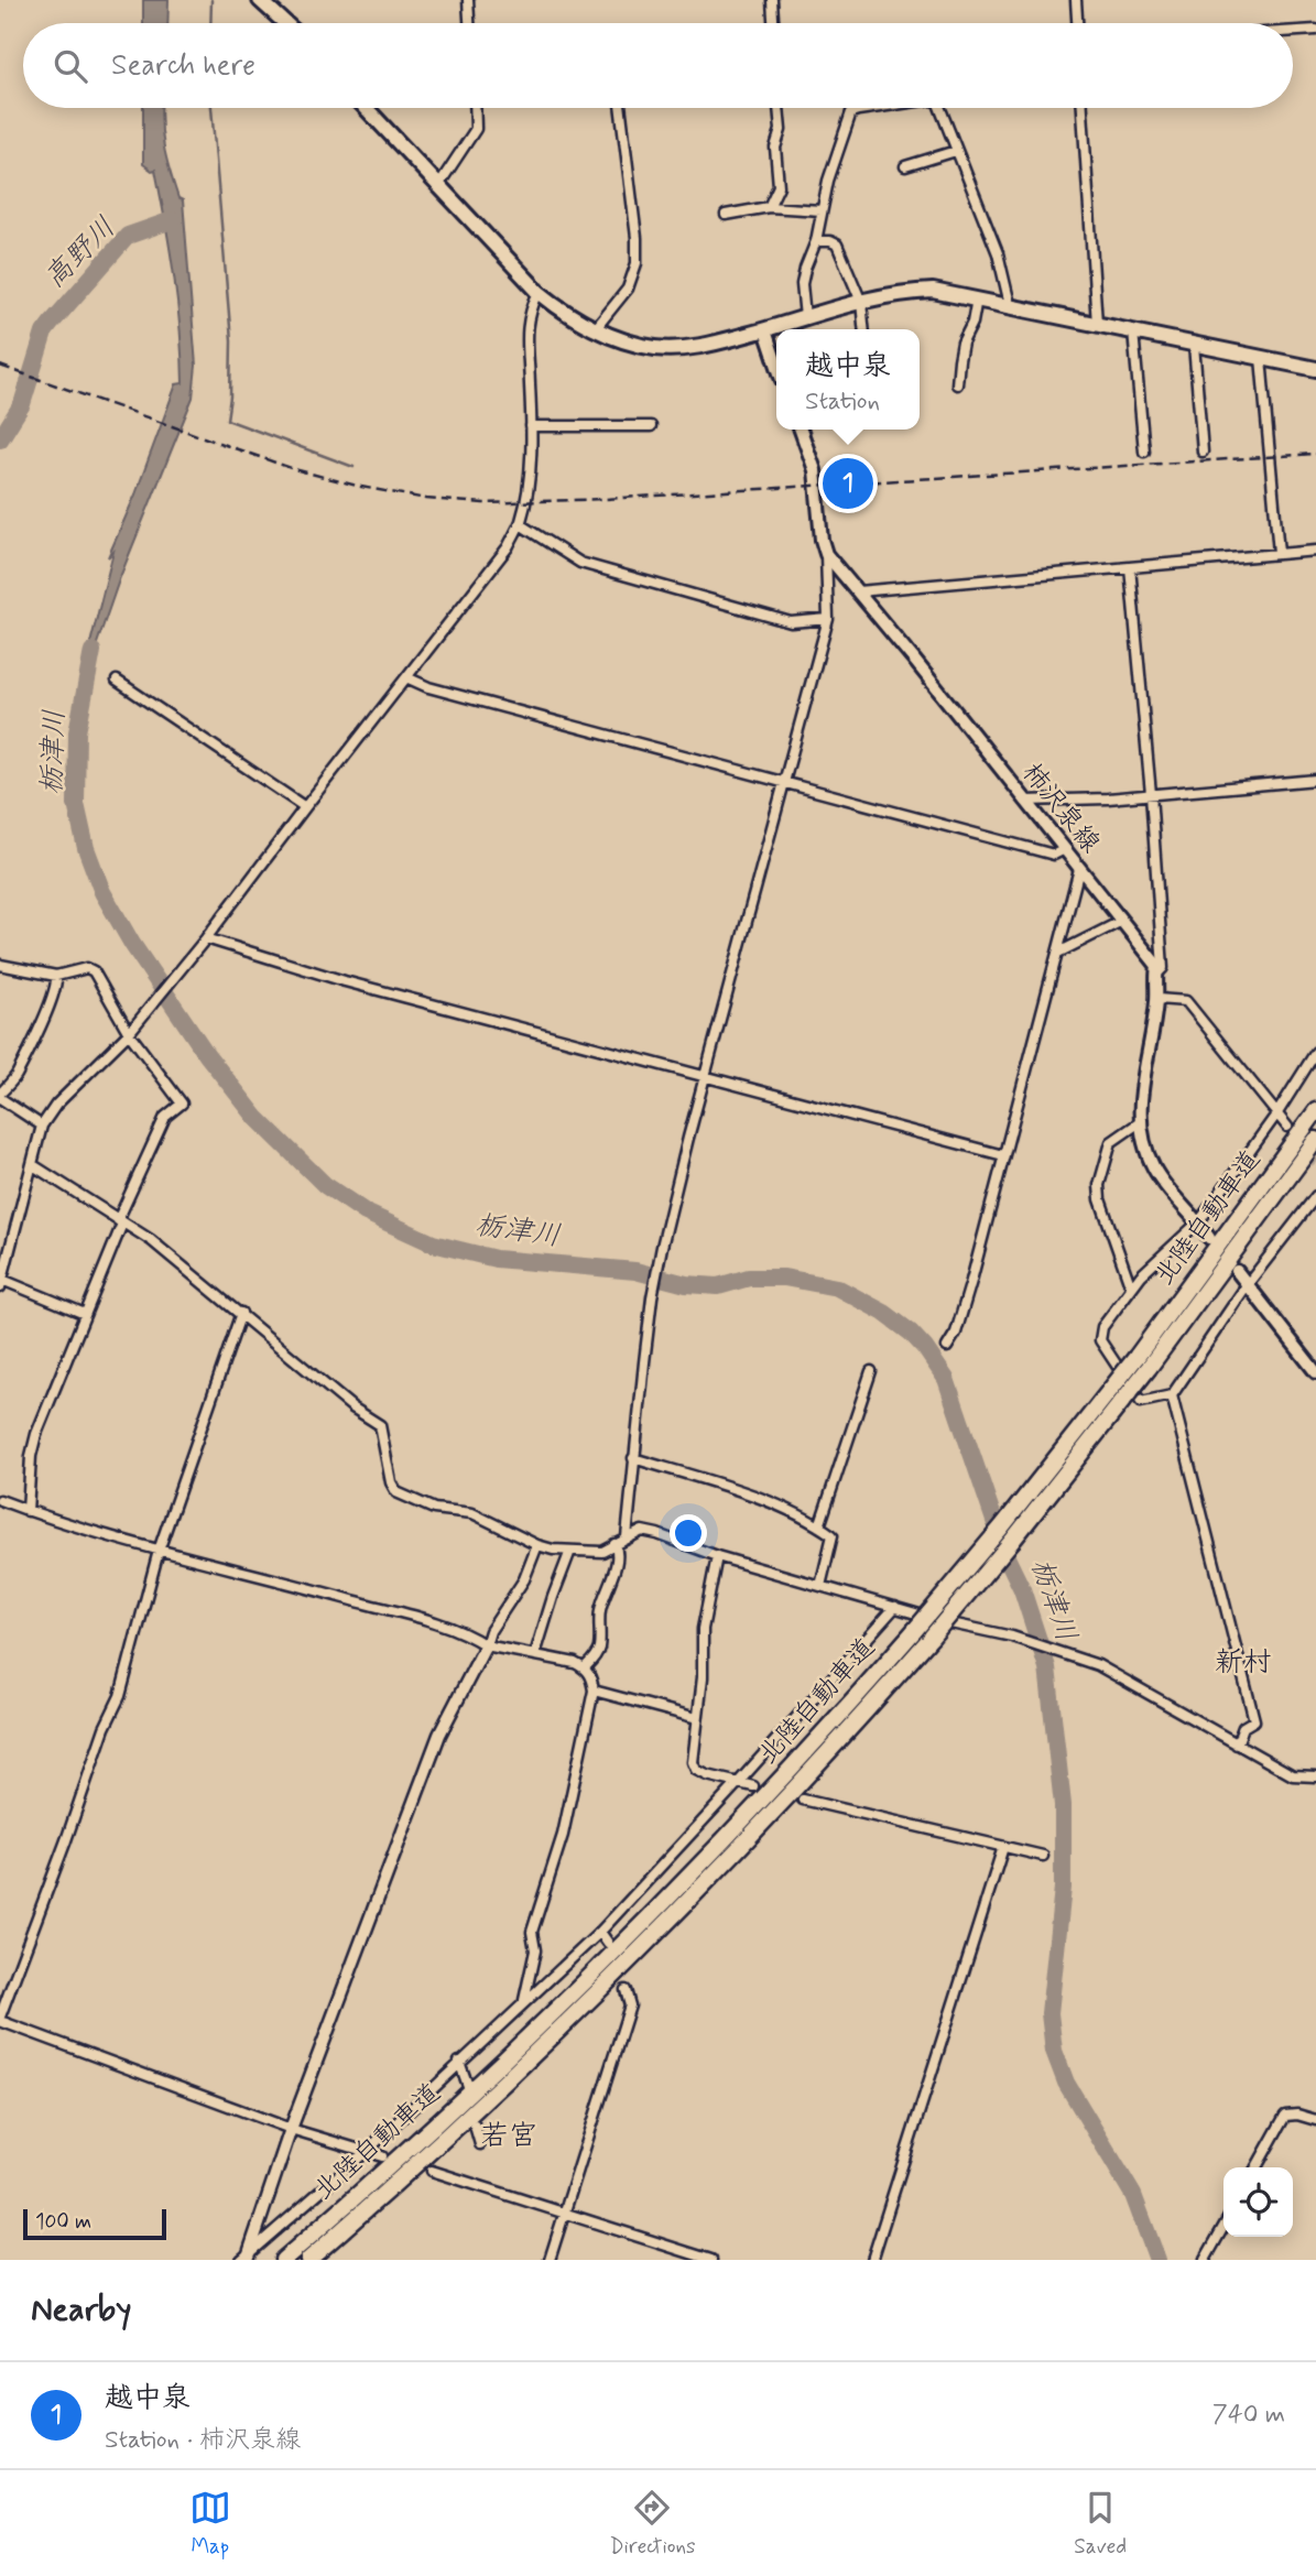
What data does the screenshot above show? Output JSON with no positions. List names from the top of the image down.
{
  "streets": {
    "highway": ["北陸自動車道"],
    "main road": ["柿沢泉線"]
  },
  "districts": ["新村", "若宮"],
  "water": ["高野川", "栃津川"],
  "scale_bar": "100 m",
  "page": {
    "search": "Search here",
    "popup": ["越中泉", "Station"],
    "pins": "1",
    "scale": "100 m",
    "heading": "Nearby",
    "list": [
      {
        "mark": "1",
        "name": "越中泉",
        "note": "Station · 柿沢泉線",
        "value": "740 m"
      }
    ],
    "nav": ["Map", "Directions", "Saved"]
  }
}
